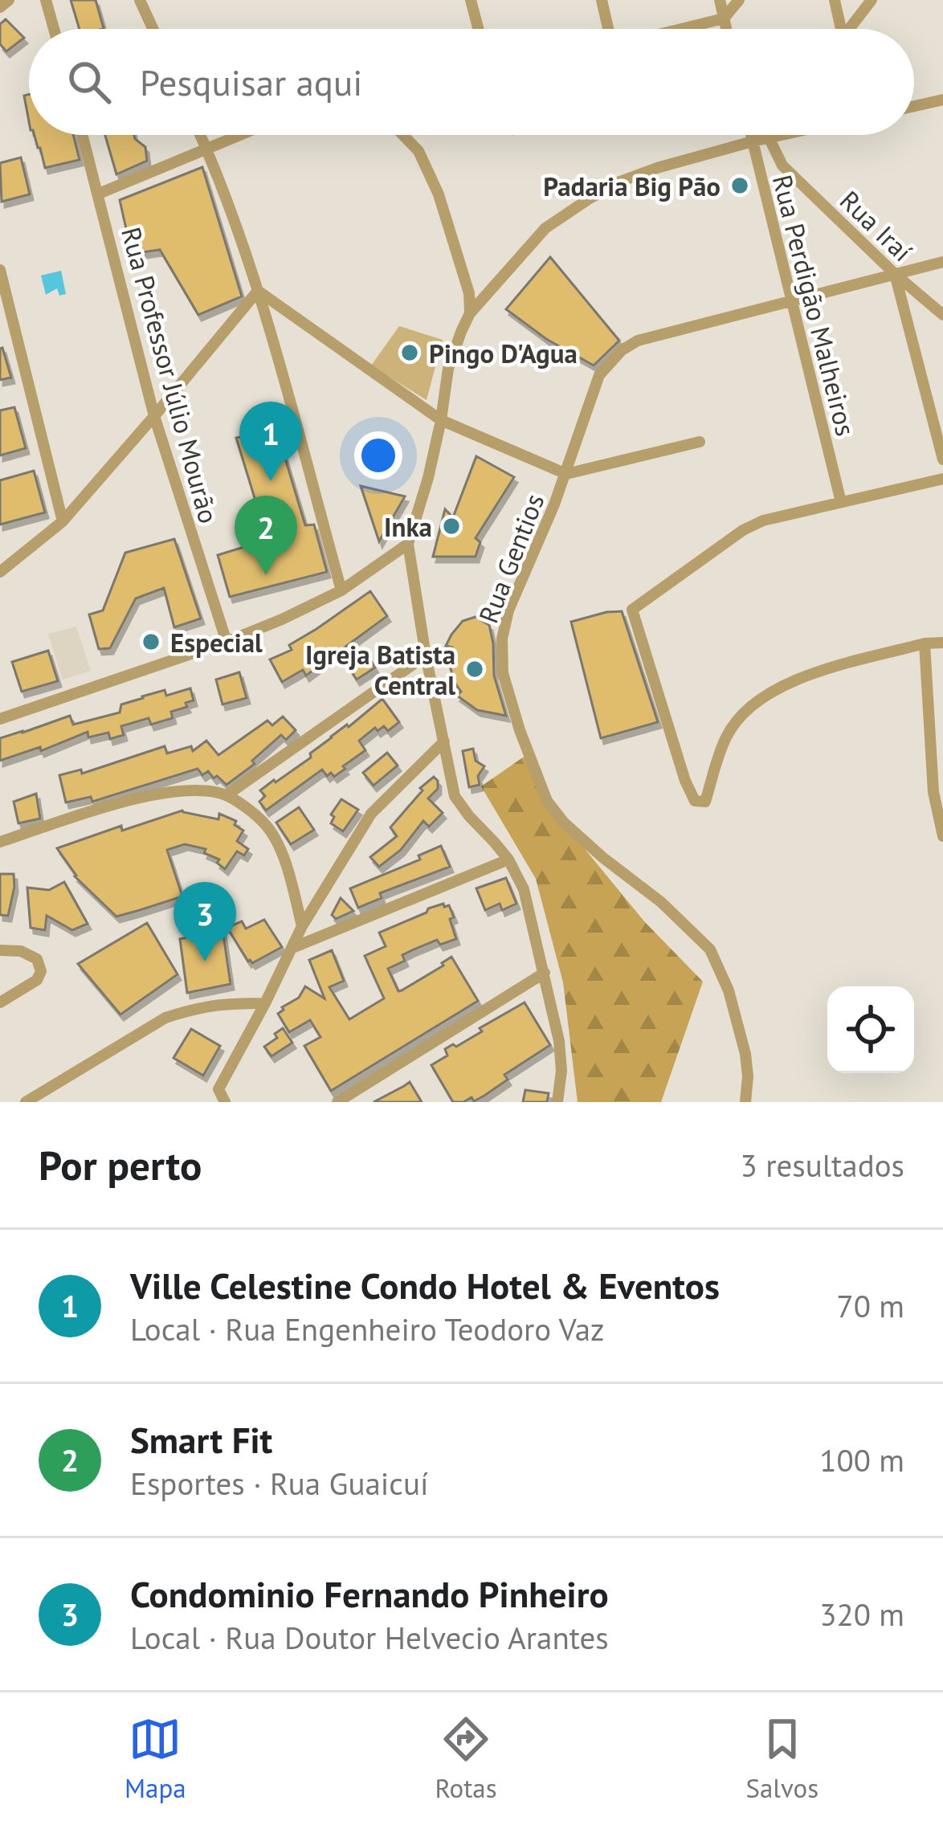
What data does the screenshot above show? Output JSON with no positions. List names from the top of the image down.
{
  "streets": {
    "street": [
      "Rua Iraí",
      "Rua Perdigão Malheiros",
      "Rua Professor Júlio Mourão",
      "Rua Gentios"
    ]
  },
  "crossings": [
    ["Rua Iraí", "Rua Gentios"],
    ["Rua Perdigão Malheiros", "Rua Gentios"]
  ],
  "places": [
    "Padaria Big Pão",
    "Pingo D'Agua",
    "Inka",
    "Especial",
    "Igreja Batista Central"
  ],
  "page": {
    "search": "Pesquisar aqui",
    "pins": ["1", "2", "3"],
    "heading": ["Por perto", "3 resultados"],
    "list": [
      {
        "mark": "1",
        "name": "Ville Celestine Condo Hotel & Eventos",
        "note": "Local · Rua Engenheiro Teodoro Vaz",
        "value": "70 m"
      },
      {
        "mark": "2",
        "name": "Smart Fit",
        "note": "Esportes · Rua Guaicuí",
        "value": "100 m"
      },
      {
        "mark": "3",
        "name": "Condominio Fernando Pinheiro",
        "note": "Local · Rua Doutor Helvecio Arantes",
        "value": "320 m"
      }
    ],
    "nav": ["Mapa", "Rotas", "Salvos"]
  }
}
